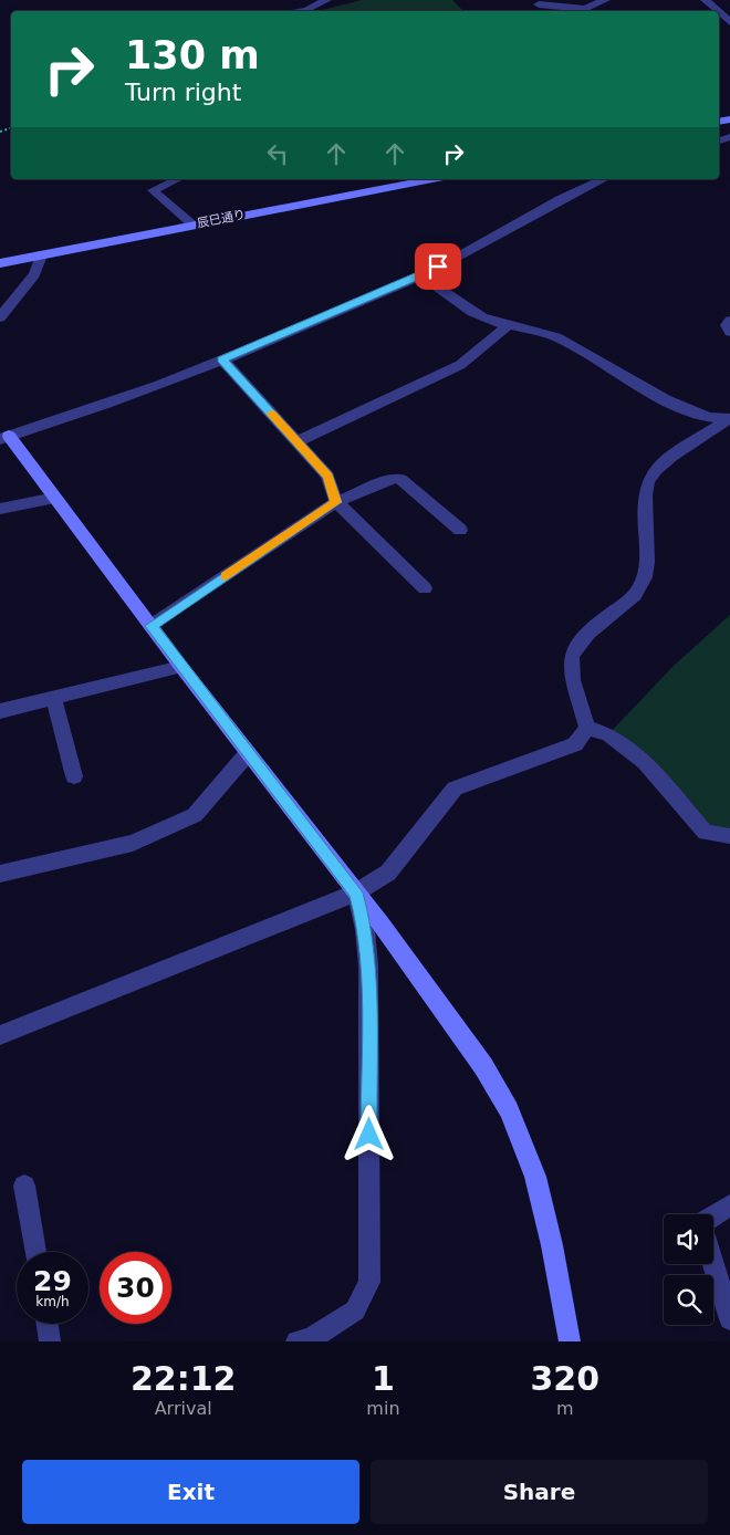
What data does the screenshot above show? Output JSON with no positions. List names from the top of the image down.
{
  "streets": {
    "street": ["辰巳通り"]
  },
  "page": {
    "turn": ["130 m", "Turn right"],
    "speed": "29 km/h",
    "limit": "30",
    "eta": [
      "22:12",
      "Arrival",
      "1",
      "min",
      "320",
      "m"
    ],
    "buttons": ["Exit", "Share"]
  }
}
